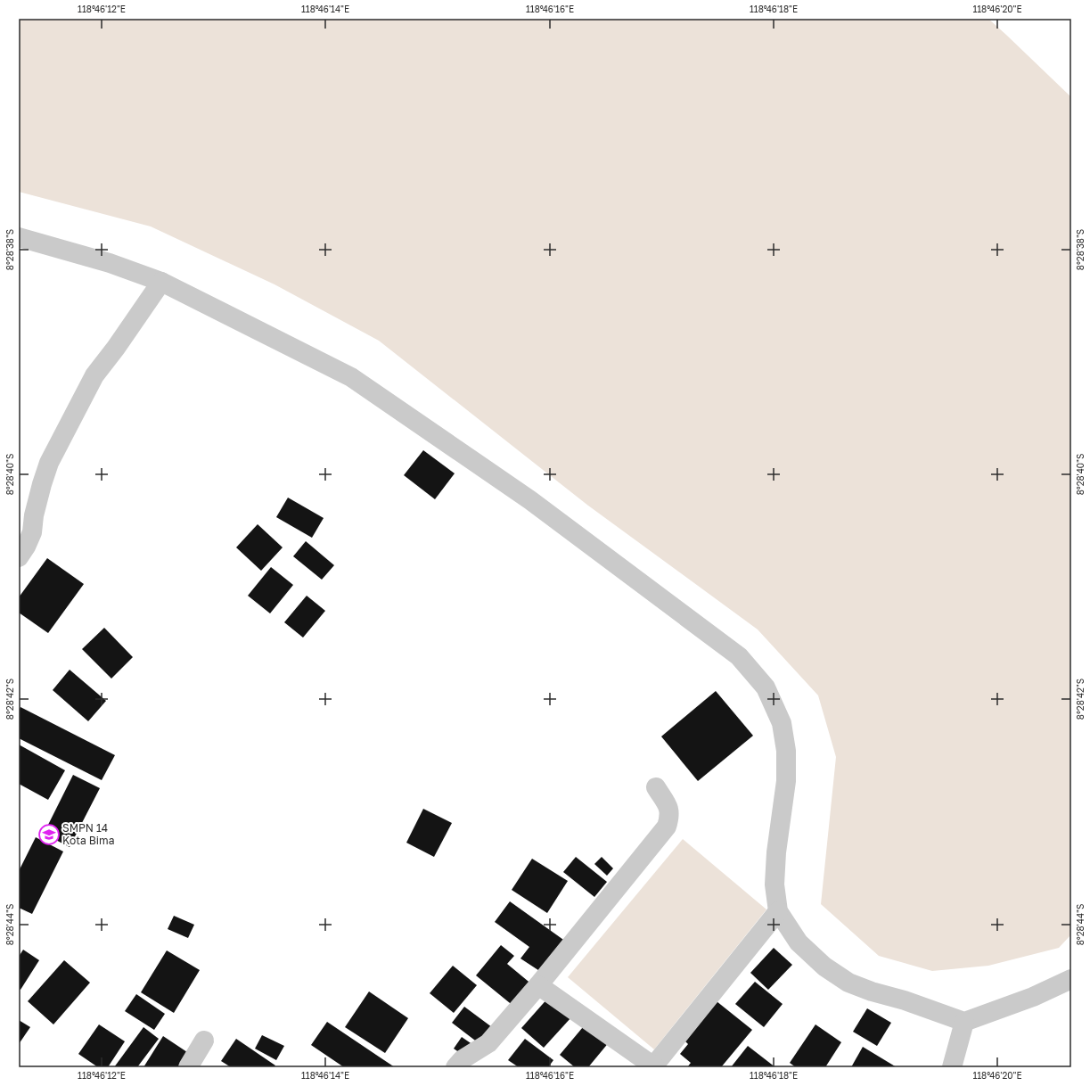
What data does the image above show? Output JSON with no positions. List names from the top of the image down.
{
  "places": {
    "school or university": ["SMPN 14 Kota Bima"]
  },
  "coordinates": [
    "118°46'12\"E",
    "118°46'14\"E",
    "118°46'16\"E",
    "118°46'18\"E",
    "118°46'20\"E",
    "8°28'38\"S",
    "8°28'40\"S",
    "8°28'42\"S",
    "8°28'44\"S"
  ]
}
